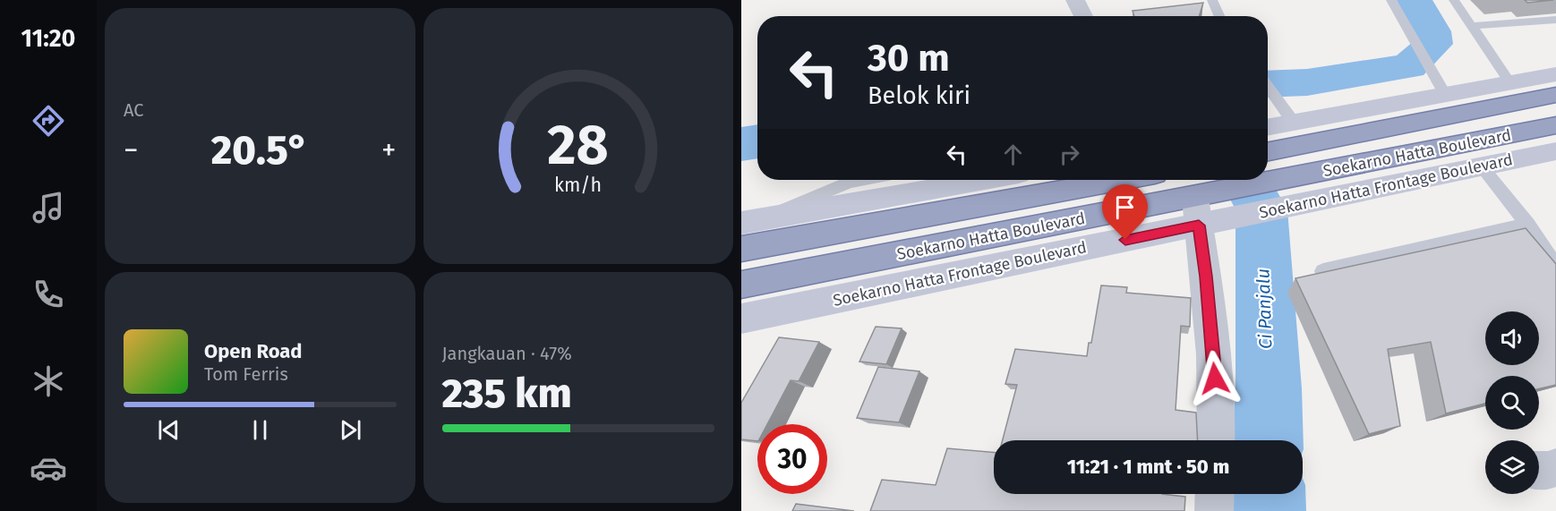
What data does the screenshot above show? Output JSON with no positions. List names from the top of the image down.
{
  "streets": {
    "highway": ["Soekarno Hatta Boulevard"],
    "main road": ["Soekarno Hatta Frontage Boulevard"]
  },
  "crossings": [
    ["Soekarno Hatta Boulevard", "Soekarno Hatta Frontage Boulevard"]
  ],
  "water": ["Ci Panjalu"],
  "page": {
    "tabs": "11:20",
    "tile": [
      "AC",
      ["Jangkauan · 47%", "235 km"]
    ],
    "turn": ["30 m", "Belok kiri"],
    "heat": ["−", "20.5°", "+"],
    "song": ["Open Road", "Tom Ferris"],
    "limit": "30",
    "trip": "11:21 · 1 mnt · 50 m",
    "gauge": ["28", "km/h"]
  }
}
